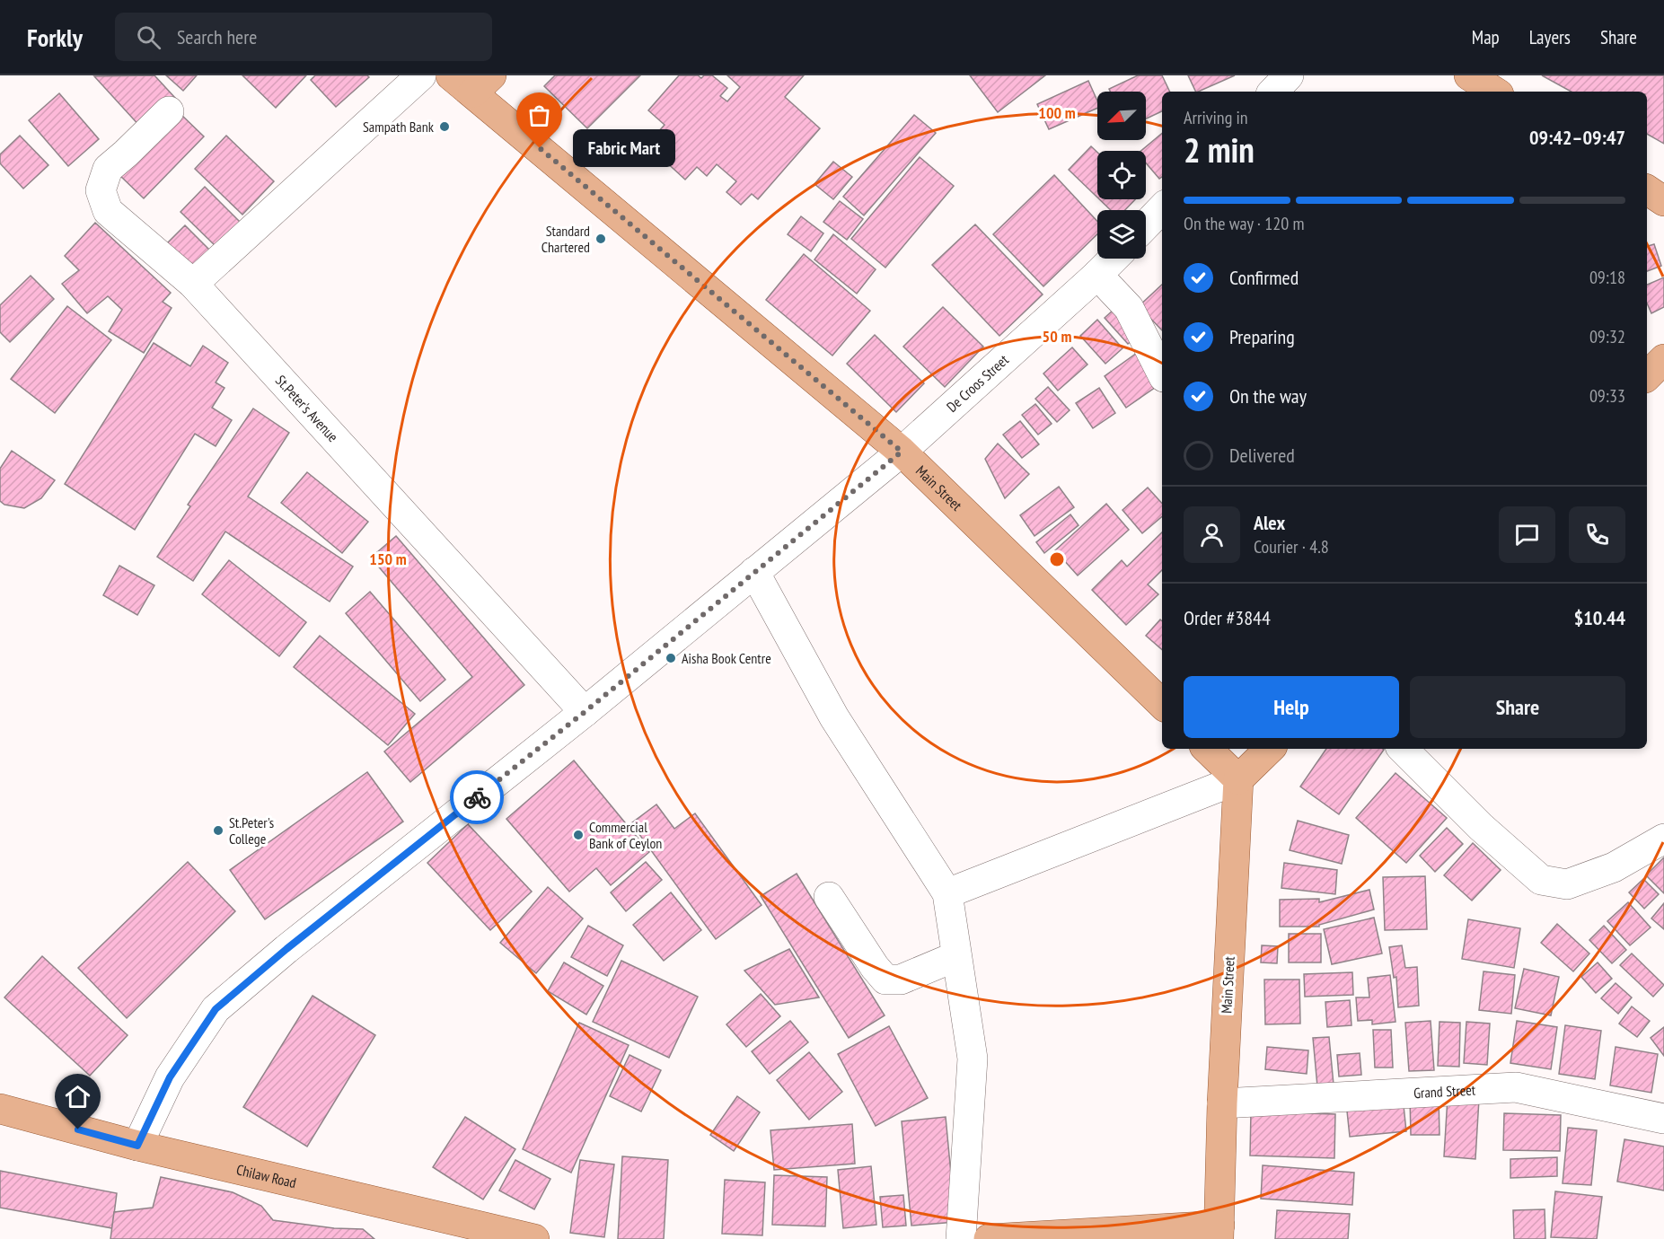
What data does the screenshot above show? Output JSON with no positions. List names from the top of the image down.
{
  "streets": {
    "main road": ["Main Street", "Chilaw Road"],
    "street": ["De Croos Street", "St.Peter's Avenue", "Grand Street"]
  },
  "crossings": [
    ["De Croos Street", "St.Peter's Avenue"],
    ["De Croos Street", "Main Street"],
    ["De Croos Street", "Chilaw Road"],
    ["Main Street", "Grand Street"]
  ],
  "places": [
    "Sampath Bank",
    "Fabric Mart",
    "Standard Chartered",
    "Aisha Book Centre",
    "St.Peter's College",
    "Commercial Bank of Ceylon"
  ],
  "north": "bottom left",
  "page": {
    "header": "Forkly",
    "search": "Search here",
    "nav": ["Map", "Layers", "Share"],
    "heading": ["2 min", "Arriving in", "09:42–09:47"],
    "panel": [
      "Alex",
      "Courier · 4.8",
      "Order #3844",
      "$10.44"
    ],
    "bubble": "Fabric Mart",
    "bar": "On the way · 120 m",
    "list": [
      ["Confirmed", "09:18"],
      ["Preparing", "09:32"],
      ["On the way", "09:33"],
      "Delivered"
    ],
    "buttons": ["Help", "Share"]
  },
  "rings": ["100 m", "50 m", "150 m"]
}
